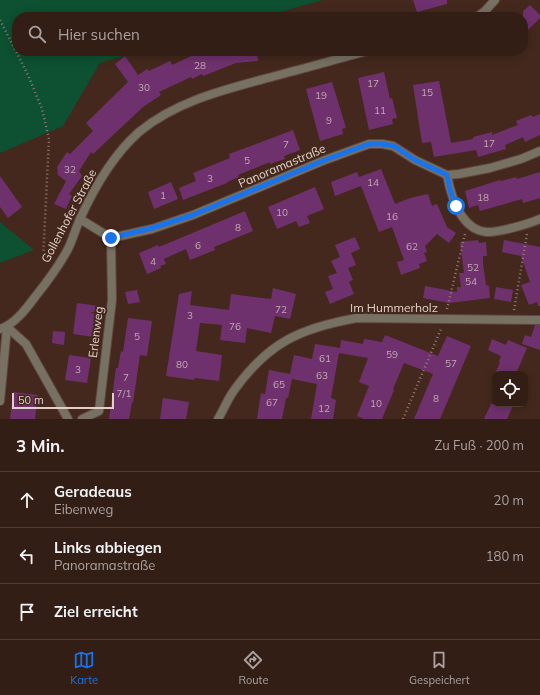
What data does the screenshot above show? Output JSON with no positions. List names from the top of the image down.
{
  "streets": {
    "street": [
      "Panoramastraße",
      "Gollenhofer Straße",
      "Im Hummerholz",
      "Erlenweg"
    ]
  },
  "crossings": [
    ["Panoramastraße", "Erlenweg"]
  ],
  "house_numbers": [
    "28",
    "17",
    "30",
    "15",
    "19",
    "11",
    "9",
    "17",
    "7",
    "5",
    "32",
    "3",
    "14",
    "1",
    "18",
    "10",
    "16",
    "8",
    "6",
    "62",
    "4",
    "52",
    "54",
    "72",
    "3",
    "76",
    "5",
    "59",
    "61",
    "57",
    "80",
    "3",
    "63",
    "7",
    "65",
    "7/1",
    "8",
    "67",
    "10",
    "12"
  ],
  "scale_bar": "50 m",
  "page": {
    "search": "Hier suchen",
    "scale": "50 m",
    "heading": ["3 Min.", "Zu Fuß · 200 m"],
    "list": [
      ["Geradeaus", "Eibenweg", "20 m"],
      ["Links abbiegen", "Panoramastraße", "180 m"],
      "Ziel erreicht"
    ],
    "nav": ["Karte", "Route", "Gespeichert"]
  }
}
